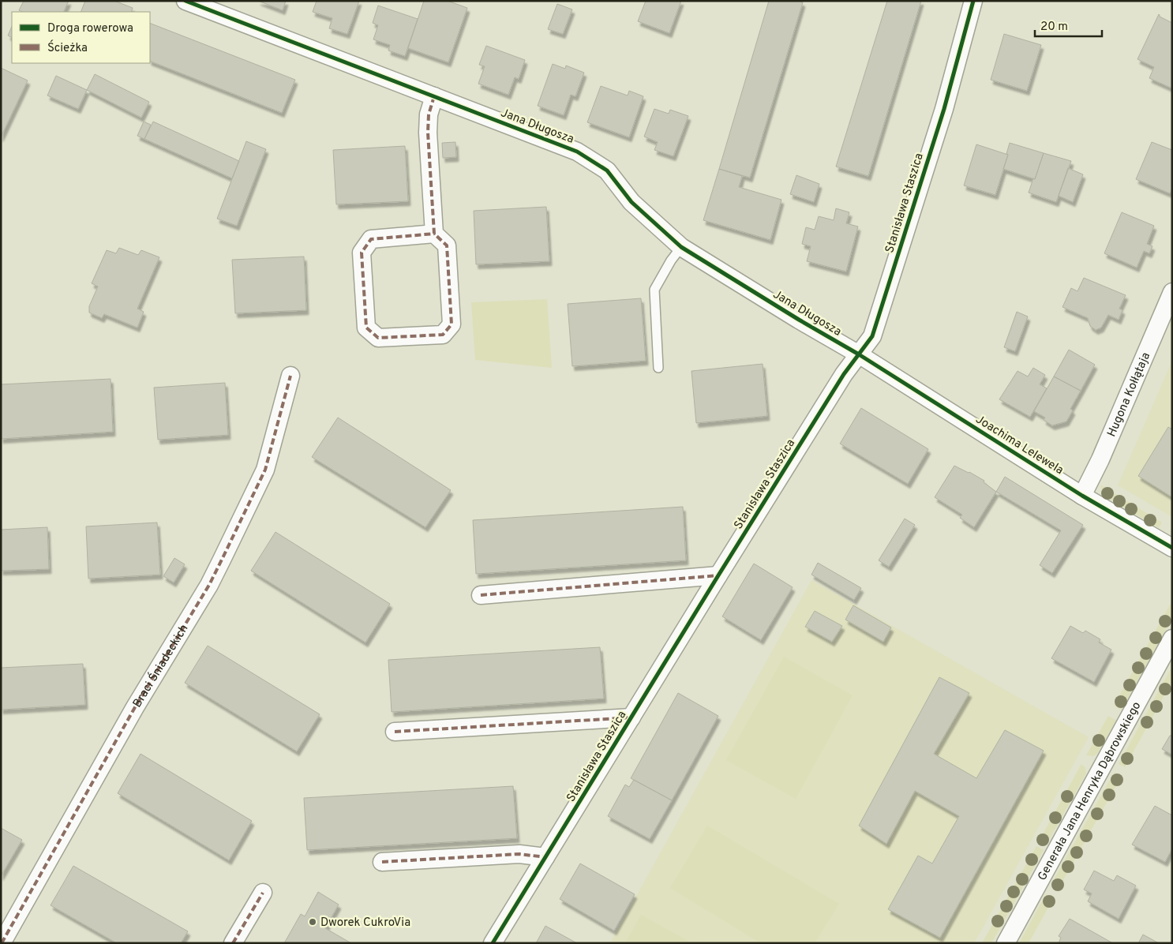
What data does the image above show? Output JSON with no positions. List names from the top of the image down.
{
  "streets": {
    "street": [
      "Jana Długosza",
      "Stanisława Staszica",
      "Hugona Kołłątaja",
      "Joachima Lelewela",
      "Braci Śniadeckich",
      "Generała Jana Henryka Dąbrowskiego"
    ]
  },
  "crossings": [
    ["Jana Długosza", "Stanisława Staszica"],
    ["Jana Długosza", "Joachima Lelewela"],
    ["Stanisława Staszica", "Joachima Lelewela"],
    ["Hugona Kołłątaja", "Joachima Lelewela"]
  ],
  "places": ["Dworek CukroVia"],
  "legend": ["Droga rowerowa", "Ścieżka"],
  "scale_bar": "20 m"
}
